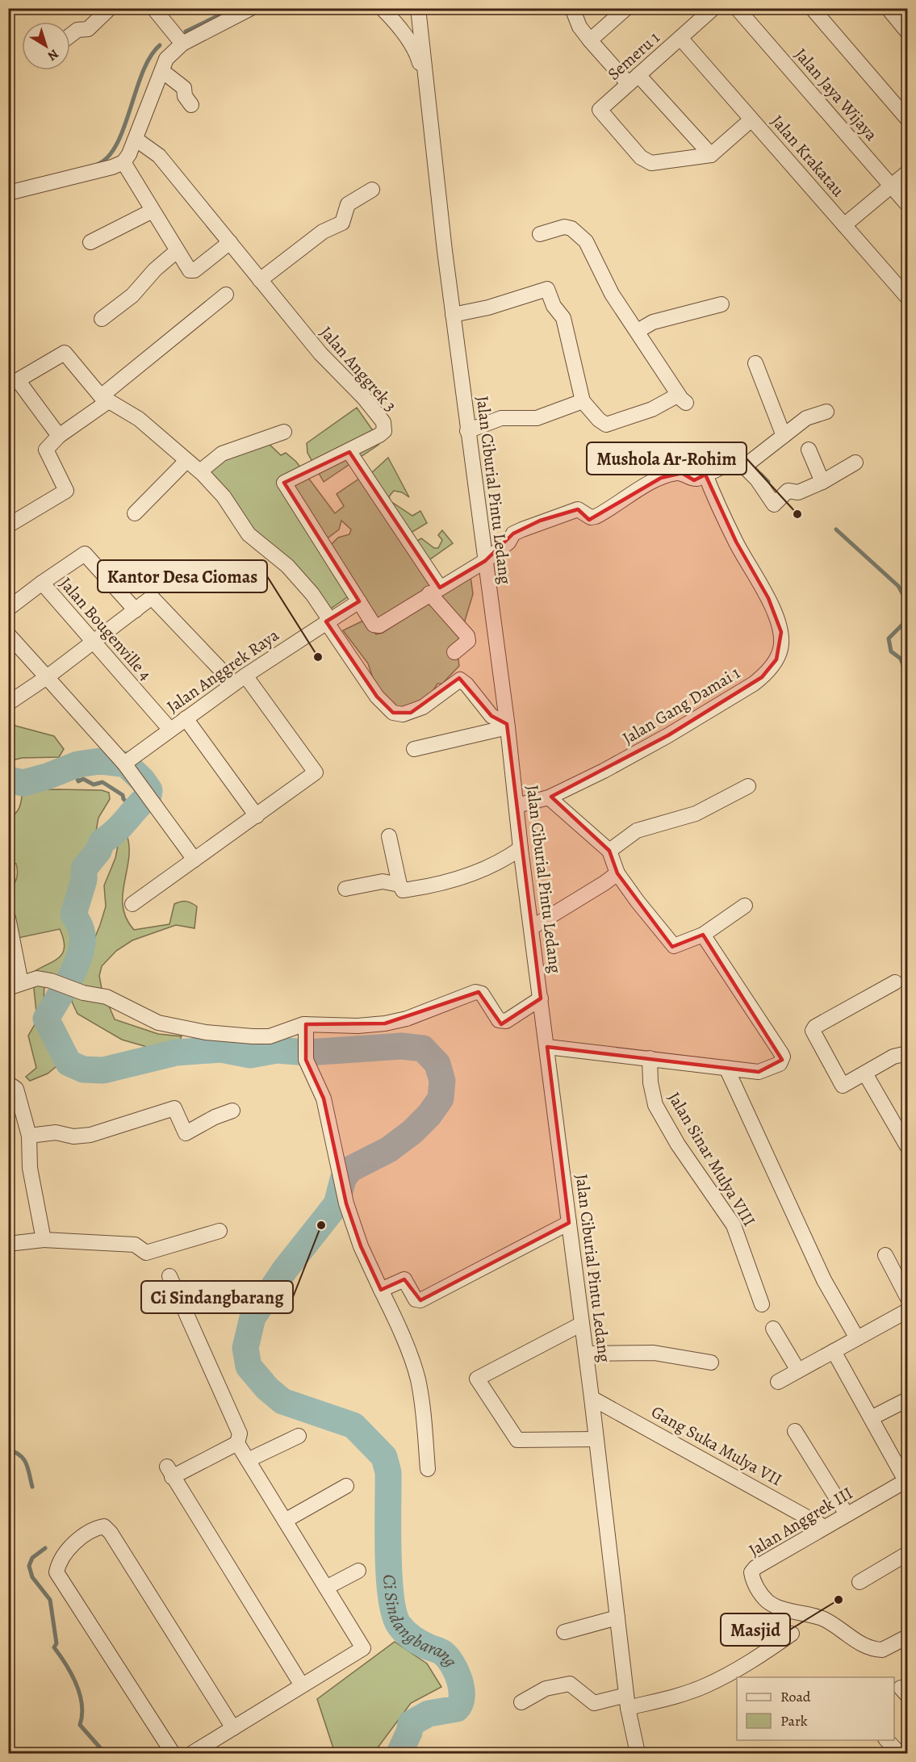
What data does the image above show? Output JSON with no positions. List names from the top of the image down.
{
  "streets": {
    "street": [
      "Semeru 1",
      "Jalan Jaya Wijaya",
      "Jalan Krakatau",
      "Jalan Anggrek 3",
      "Jalan Ciburial Pintu Ledang",
      "Jalan Bougenville 4",
      "Jalan Anggrek Raya",
      "Jalan Gang Damai 1",
      "Jalan Sinar Mulya VIII",
      "Gang Suka Mulya VII",
      "Jalan Anggrek III"
    ]
  },
  "crossings": [
    ["Semeru 1", "Jalan Krakatau"],
    ["Jalan Anggrek 3", "Jalan Anggrek Raya"],
    ["Jalan Ciburial Pintu Ledang", "Jalan Gang Damai 1"],
    ["Jalan Ciburial Pintu Ledang", "Gang Suka Mulya VII"],
    ["Jalan Bougenville 4", "Jalan Anggrek Raya"],
    ["Gang Suka Mulya VII", "Jalan Anggrek III"]
  ],
  "water": ["Ci Sindangbarang"],
  "places": [
    "Mushola Ar-Rohim",
    "Kantor Desa Ciomas",
    "Ci Sindangbarang",
    "Masjid"
  ],
  "legend": ["Road", "Park"],
  "north": "bottom right"
}
